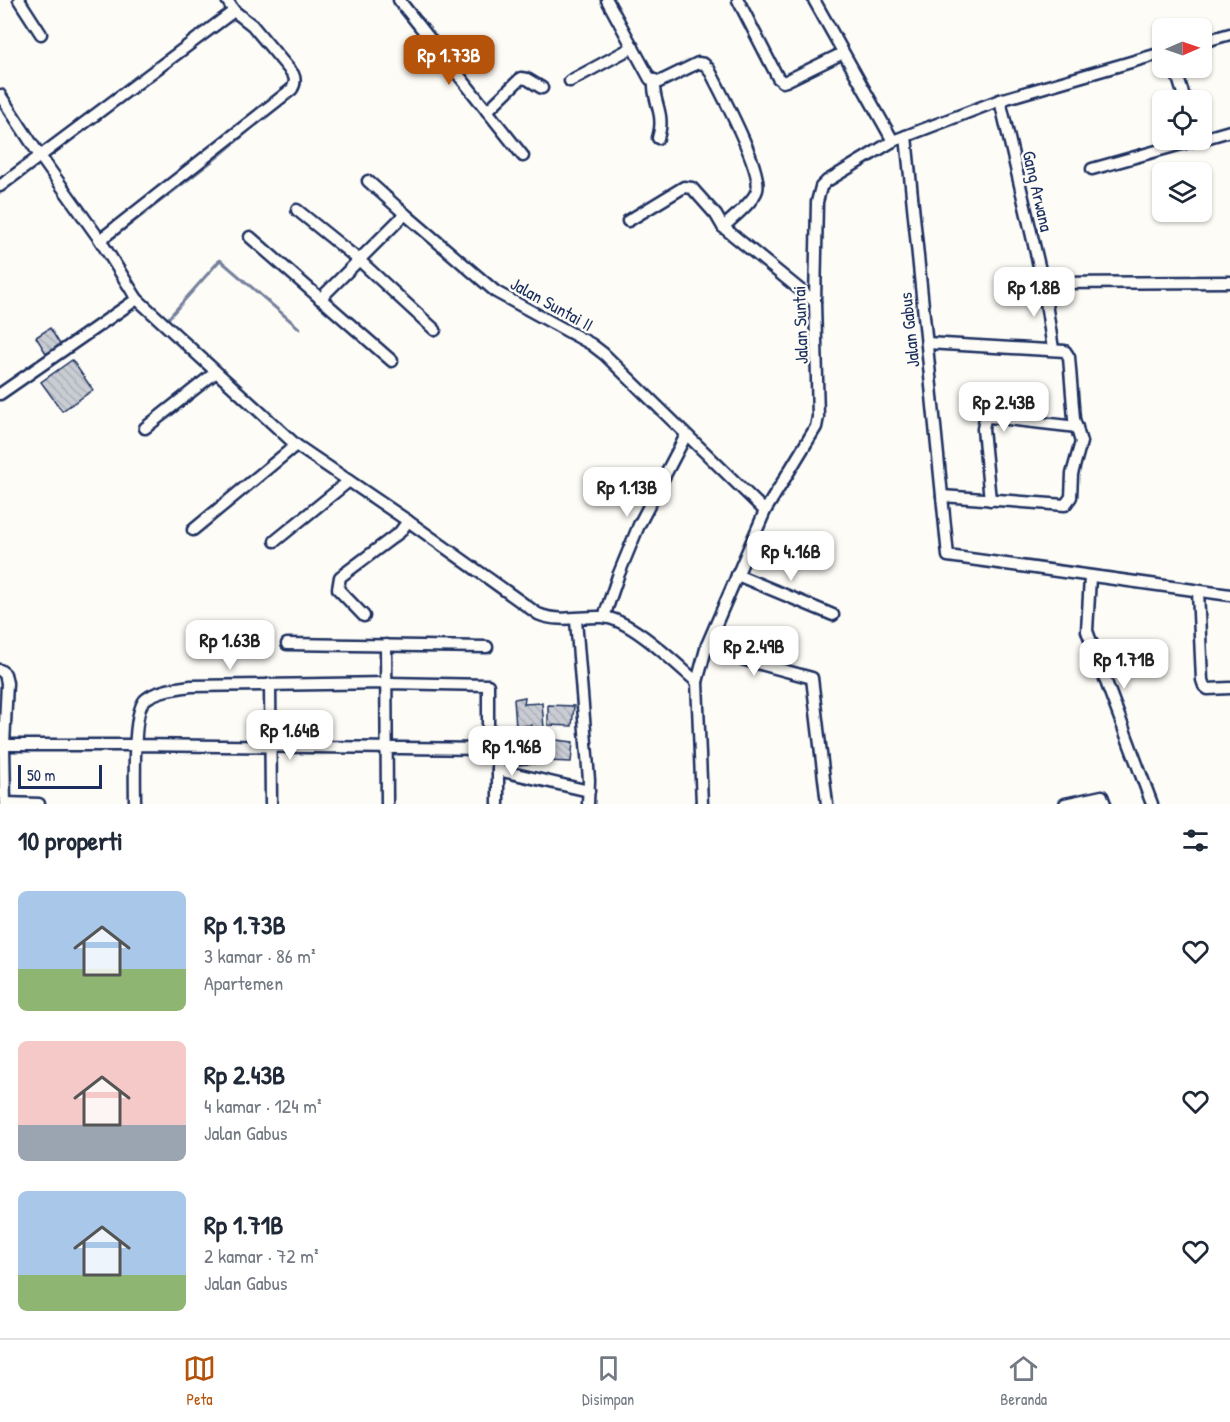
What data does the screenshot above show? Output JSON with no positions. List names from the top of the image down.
{
  "streets": {
    "street": [
      "Gang Arwana",
      "Jalan Suntai II",
      "Jalan Suntai",
      "Jalan Gabus"
    ]
  },
  "crossings": [
    ["Gang Arwana", "Jalan Suntai"],
    ["Jalan Suntai II", "Jalan Suntai"],
    ["Jalan Suntai", "Jalan Gabus"]
  ],
  "scale_bar": "50 m",
  "north": "right",
  "page": {
    "price": [
      "Rp 1.73B",
      "Rp 1.8B",
      "Rp 2.43B",
      "Rp 1.13B",
      "Rp 4.16B",
      "Rp 1.63B",
      "Rp 2.49B",
      "Rp 1.71B",
      "Rp 1.64B",
      "Rp 1.96B"
    ],
    "scale": "50 m",
    "heading": "10 properti",
    "list": [
      {
        "name": "Rp 1.73B",
        "note": "3 kamar · 86 m² · Apartemen"
      },
      {
        "name": "Rp 2.43B",
        "note": "4 kamar · 124 m² · Jalan Gabus"
      },
      {
        "name": "Rp 1.71B",
        "note": "2 kamar · 72 m² · Jalan Gabus"
      }
    ],
    "tabs": ["Peta", "Disimpan", "Beranda"]
  }
}
